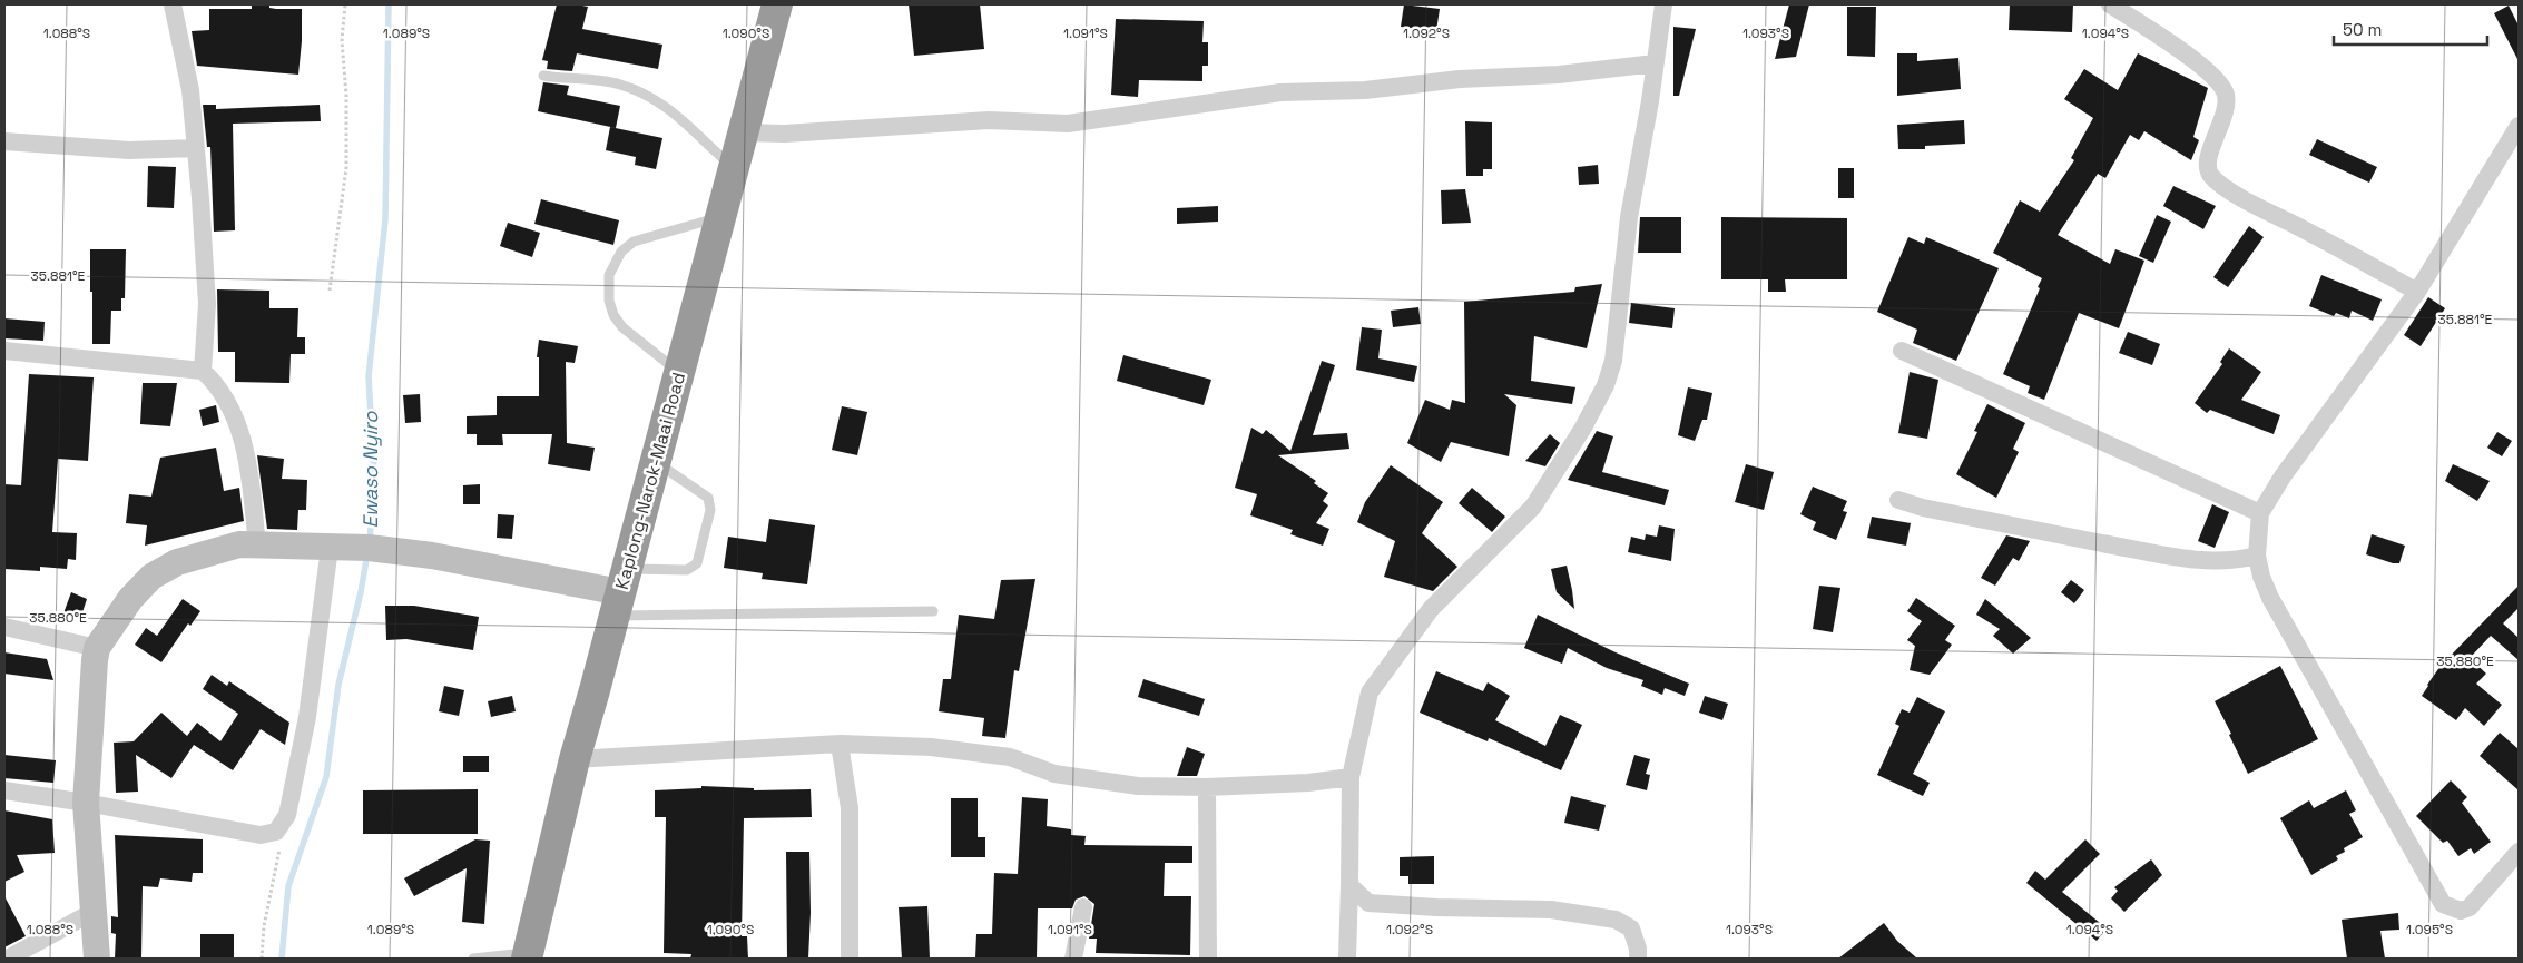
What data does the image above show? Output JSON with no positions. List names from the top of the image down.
{
  "streets": {
    "highway": ["Kaplong-Narok-Maai Road"]
  },
  "water": ["Ewaso Nyiro"],
  "scale_bar": "50 m",
  "coordinates": [
    "1.088°S",
    "1.089°S",
    "1.090°S",
    "1.091°S",
    "1.092°S",
    "1.093°S",
    "1.094°S",
    "35.881°E",
    "35.880°E",
    "1.095°S"
  ]
}
